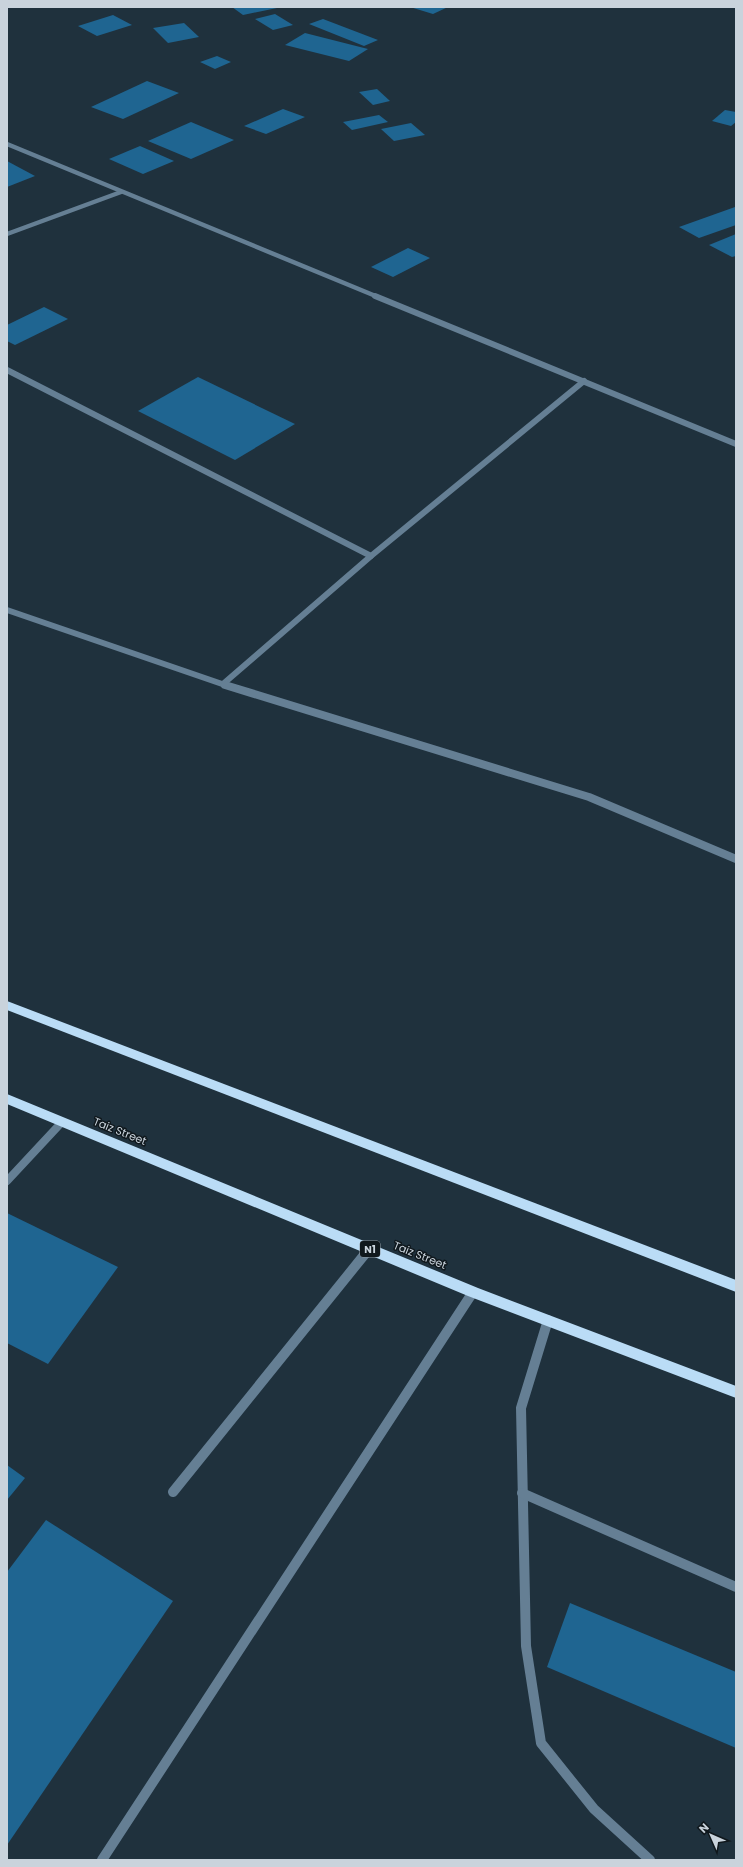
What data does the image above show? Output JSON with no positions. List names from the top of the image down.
{
  "streets": {
    "highway": ["Taiz Street", "N1"]
  },
  "north": "top left"
}
